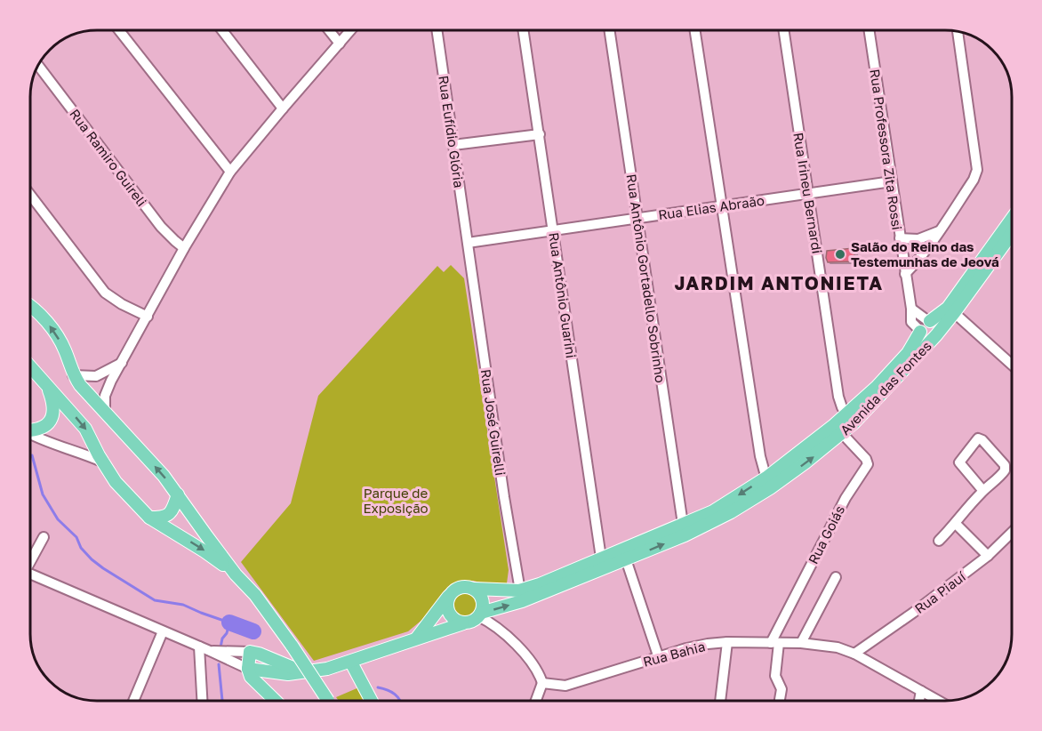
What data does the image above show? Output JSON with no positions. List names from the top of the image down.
{
  "streets": {
    "main road": ["Avenida das Fontes"],
    "street": [
      "Rua Eufídio Glória",
      "Rua Professora Zita Rossi",
      "Rua Ramiro Guireli",
      "Rua Irineu Bernardi",
      "Rua Elias Abraão",
      "Rua Antônio Gortadello Sobrinho",
      "Rua Antônio Guarini",
      "Rua José Guirelli",
      "Rua Goiás",
      "Rua Piauí",
      "Rua Bahia"
    ]
  },
  "crossings": [
    ["Rua Eufídio Glória", "Rua Elias Abraão"],
    ["Rua Eufídio Glória", "Rua José Guirelli"],
    ["Rua Professora Zita Rossi", "Rua Elias Abraão"],
    ["Rua Professora Zita Rossi", "Avenida das Fontes"],
    ["Rua Irineu Bernardi", "Rua Elias Abraão"],
    ["Rua Irineu Bernardi", "Avenida das Fontes"],
    ["Rua Elias Abraão", "Rua Antônio Gortadello Sobrinho"],
    ["Rua Elias Abraão", "Rua Antônio Guarini"],
    ["Rua Elias Abraão", "Rua José Guirelli"],
    ["Rua Antônio Gortadello Sobrinho", "Avenida das Fontes"],
    ["Rua Antônio Guarini", "Avenida das Fontes"],
    ["Avenida das Fontes", "Rua José Guirelli"],
    ["Avenida das Fontes", "Rua Goiás"],
    ["Rua Goiás", "Rua Bahia"],
    ["Rua Piauí", "Rua Bahia"]
  ],
  "districts": ["JARDIM ANTONIETA"],
  "parks": ["Parque de Exposição"],
  "places": ["Salão do Reino das Testemunhas de Jeová"]
}
